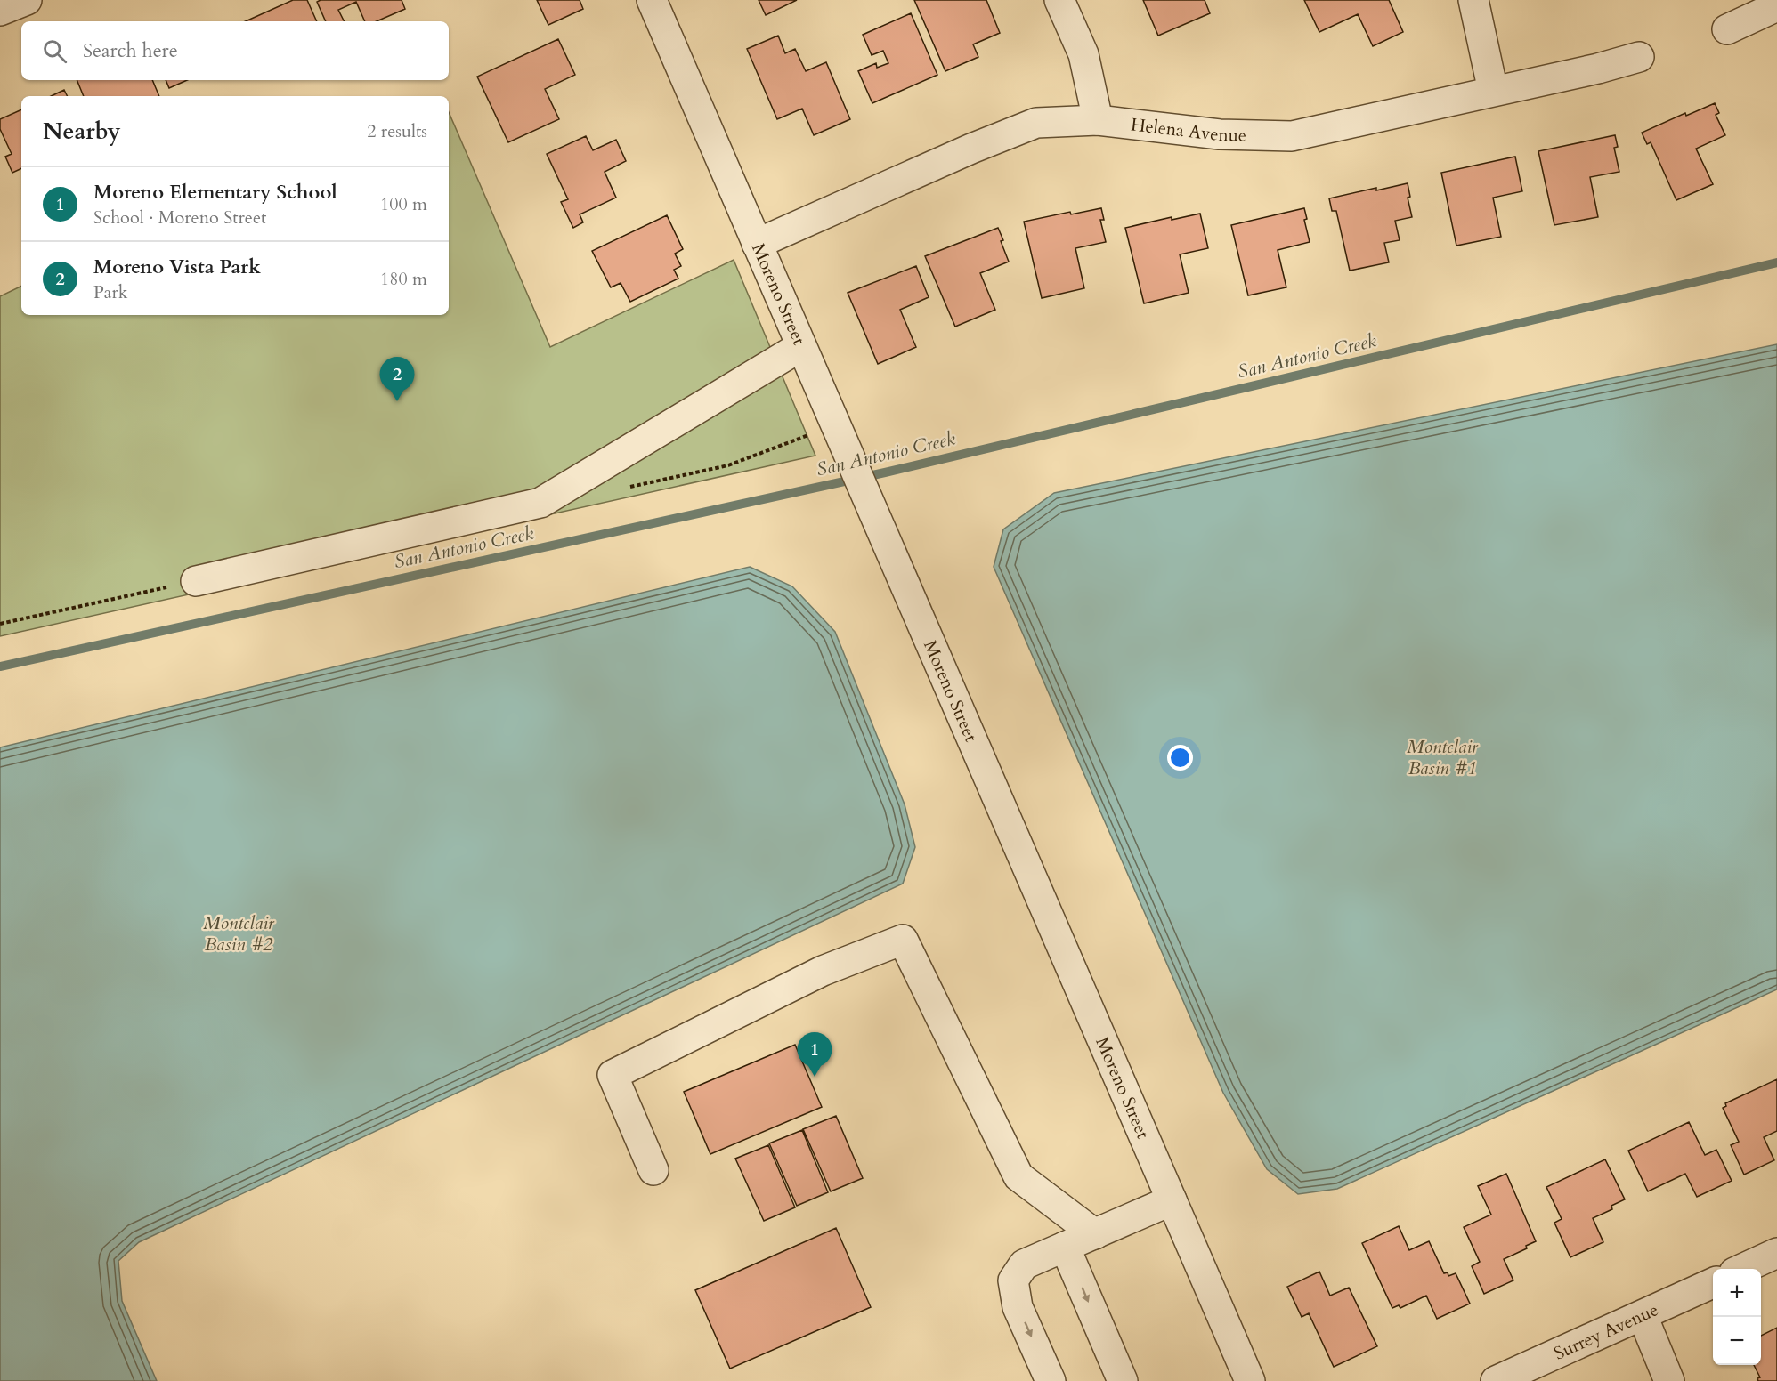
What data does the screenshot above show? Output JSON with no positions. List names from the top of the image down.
{
  "streets": {
    "street": ["Helena Avenue", "Moreno Street", "Surrey Avenue"]
  },
  "crossings": [
    ["Helena Avenue", "Moreno Street"]
  ],
  "water": ["San Antonio Creek", "Montclair Basin #1", "Montclair Basin #2"],
  "page": {
    "search": "Search here",
    "heading": ["Nearby", "2 results"],
    "list": [
      {
        "mark": "1",
        "name": "Moreno Elementary School",
        "note": "School · Moreno Street",
        "value": "100 m"
      },
      {
        "mark": "2",
        "name": "Moreno Vista Park",
        "note": "Park",
        "value": "180 m"
      }
    ],
    "pins": ["2", "1"],
    "map_buttons": ["+", "−"]
  }
}
